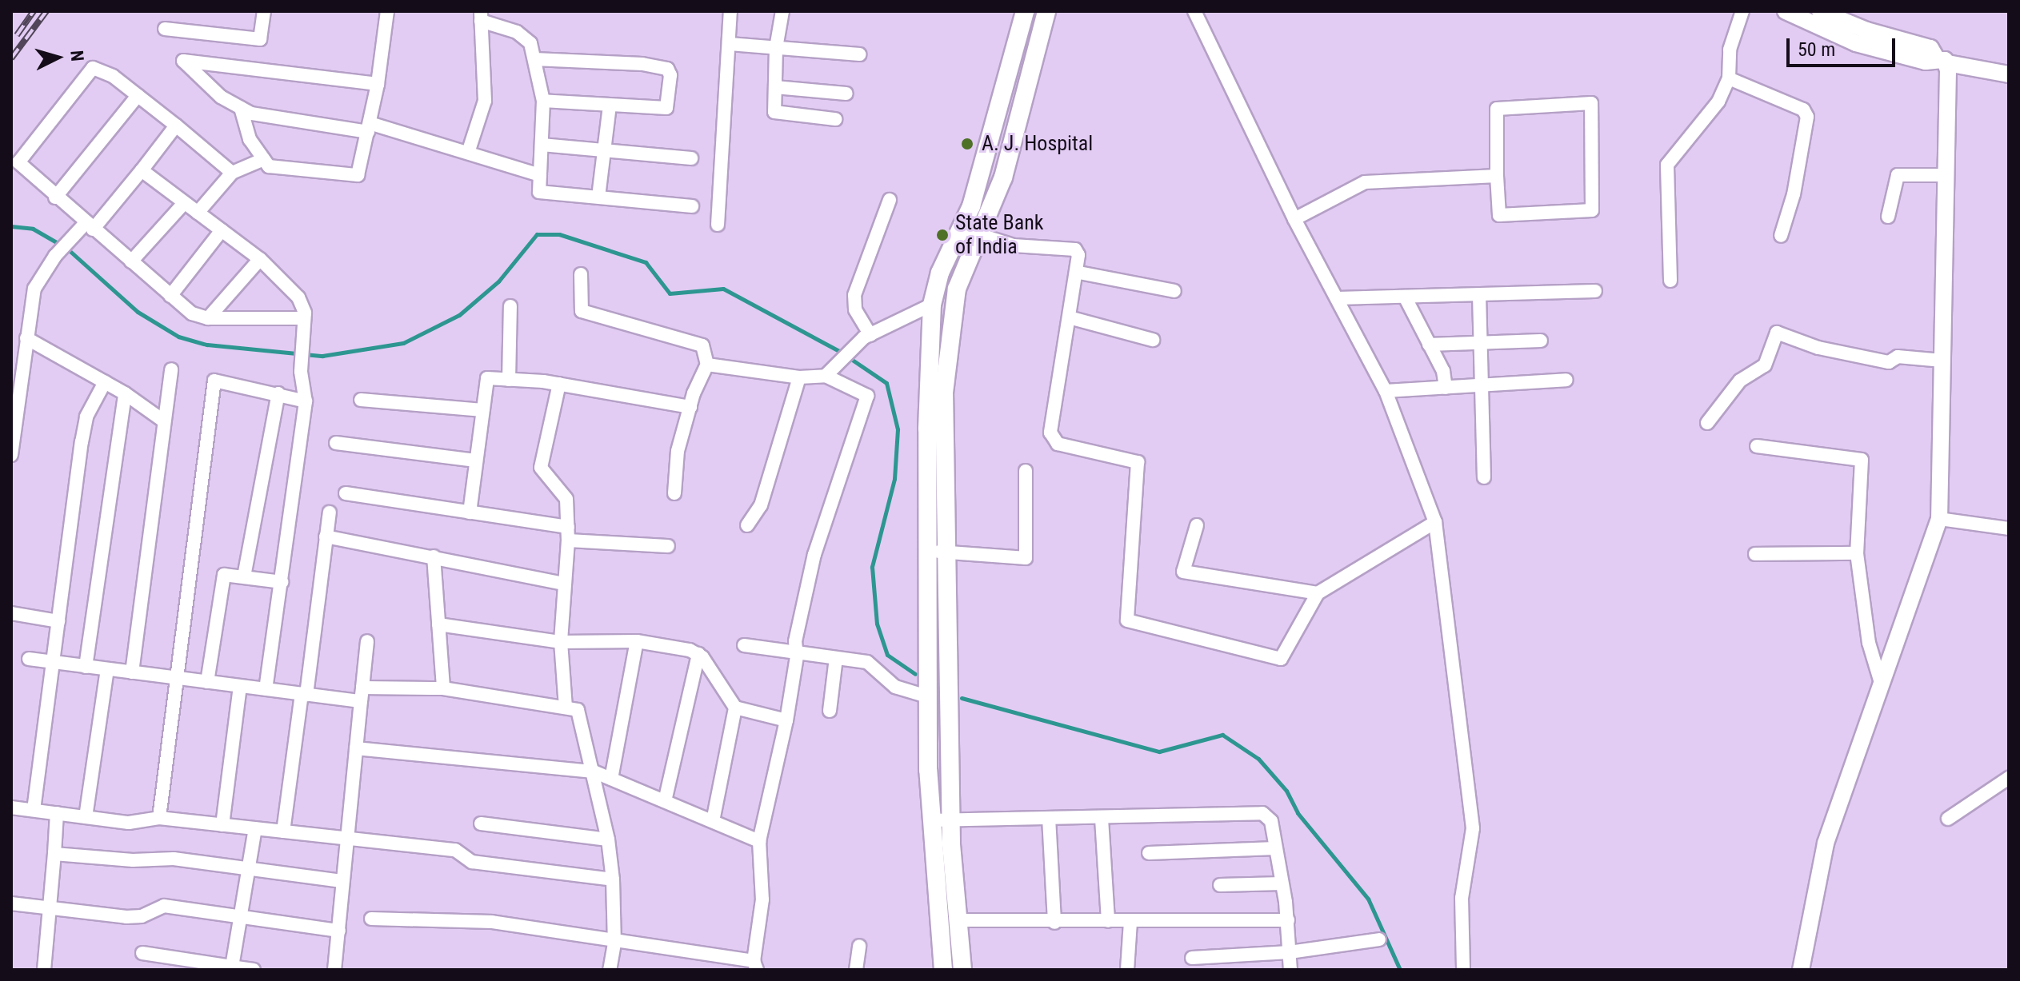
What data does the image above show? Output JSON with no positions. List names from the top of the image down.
{
  "places": ["A. J. Hospital", "State Bank of India"],
  "scale_bar": "50 m",
  "north": "right"
}
